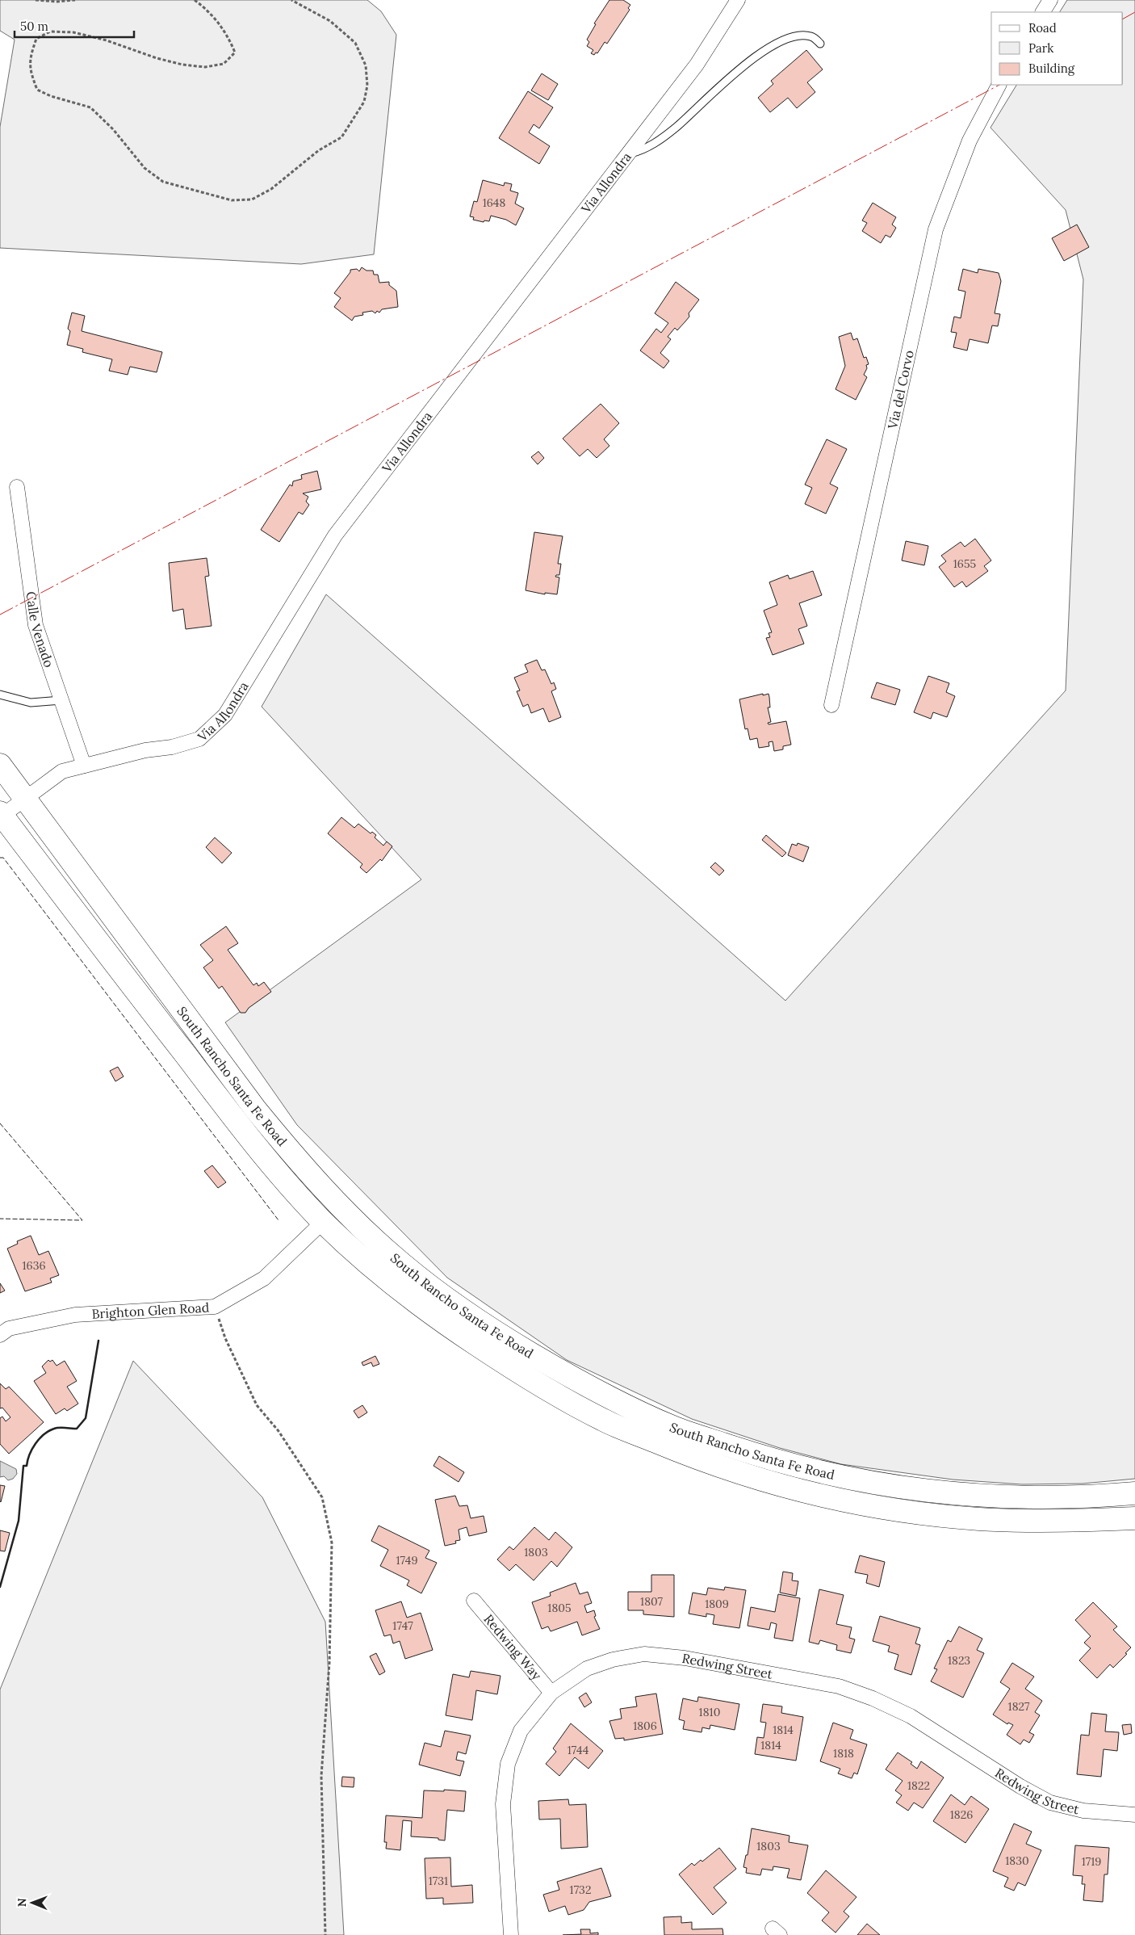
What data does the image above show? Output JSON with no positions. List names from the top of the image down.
{
  "streets": {
    "main road": ["South Rancho Santa Fe Road"],
    "street": [
      "Via Allondra",
      "Via del Corvo",
      "Calle Venado",
      "Brighton Glen Road",
      "Redwing Way",
      "Redwing Street"
    ]
  },
  "crossings": [
    ["Via Allondra", "Calle Venado"],
    ["Via Allondra", "South Rancho Santa Fe Road"],
    ["South Rancho Santa Fe Road", "Brighton Glen Road"],
    ["Redwing Way", "Redwing Street"]
  ],
  "house_numbers": [
    "1648",
    "1655",
    "1636",
    "1803",
    "1749",
    "1807",
    "1809",
    "1805",
    "1747",
    "1823",
    "1827",
    "1810",
    "1806",
    "1814",
    "1814",
    "1744",
    "1818",
    "1822",
    "1826",
    "1803",
    "1830",
    "1719",
    "1731",
    "1732"
  ],
  "legend": ["Road", "Park", "Building"],
  "scale_bar": "50 m",
  "north": "left"
}
